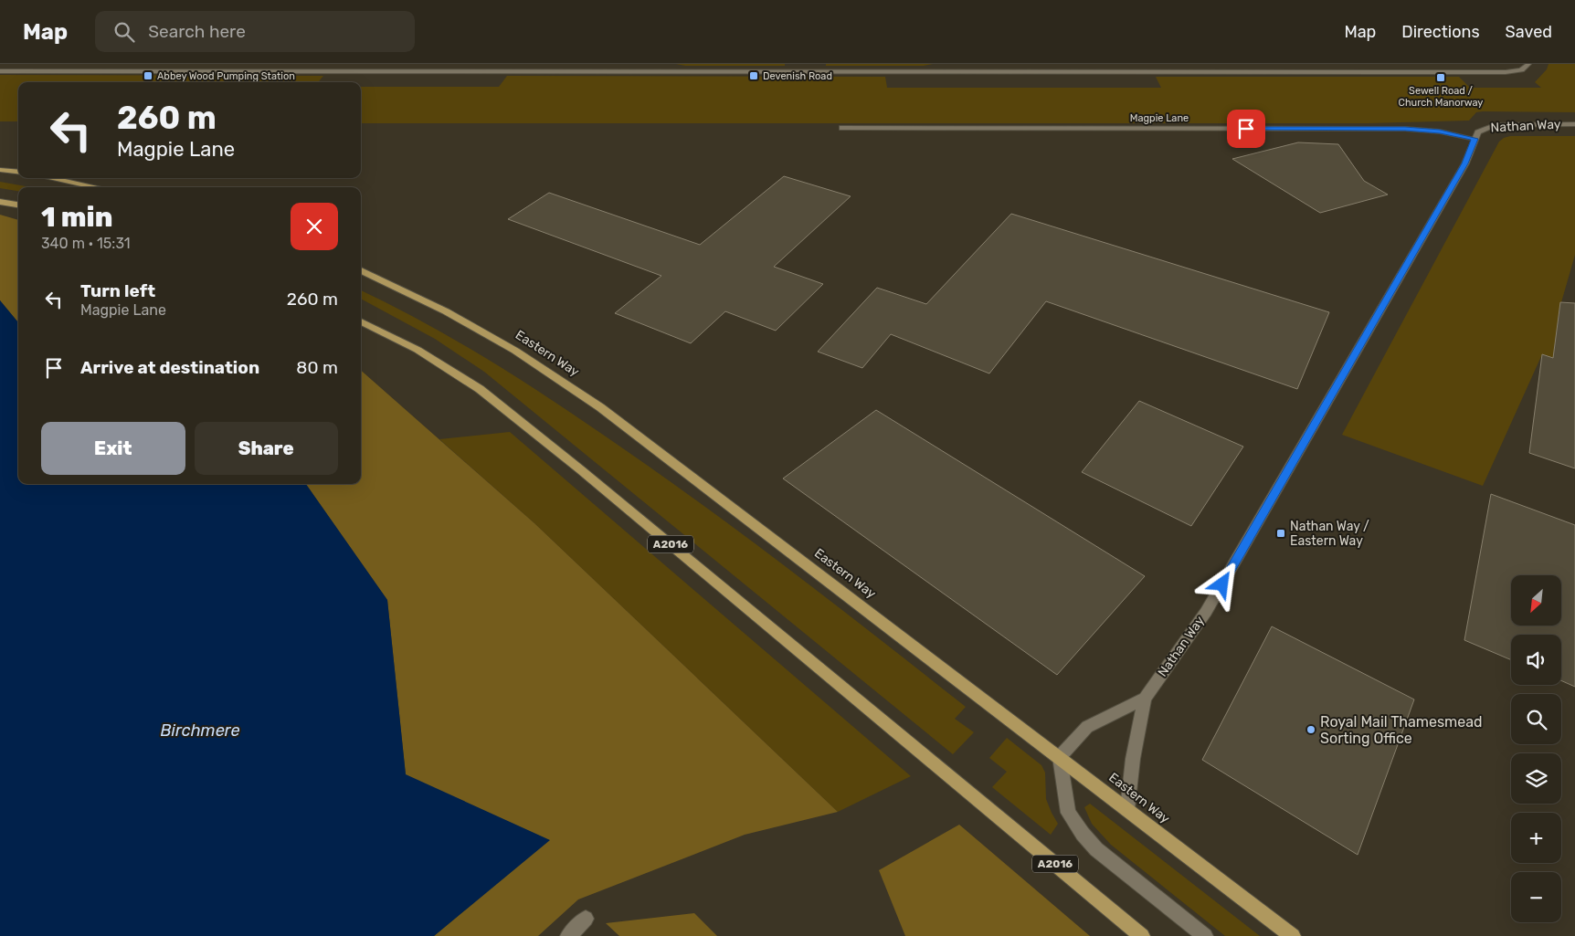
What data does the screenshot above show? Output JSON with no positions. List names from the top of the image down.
{
  "streets": {
    "main road": ["Eastern Way", "A2016"],
    "street": ["Magpie Lane", "Nathan Way"]
  },
  "crossings": [
    ["Magpie Lane", "Nathan Way"],
    ["Nathan Way", "Eastern Way"]
  ],
  "water": ["Birchmere"],
  "places": {
    "transit": [
      "Abbey Wood Pumping Station",
      "Devenish Road",
      "Sewell Road / Church Manorway",
      "Nathan Way / Eastern Way"
    ],
    "other": ["Royal Mail Thamesmead Sorting Office"]
  },
  "north": "bottom left",
  "page": {
    "header": "Map",
    "search": "Search here",
    "nav": ["Map", "Directions", "Saved"],
    "turn": ["260 m", "Magpie Lane"],
    "heading": ["1 min", "340 m · 15:31"],
    "list": [
      {
        "name": "Turn left",
        "note": "Magpie Lane",
        "value": "260 m"
      },
      {
        "name": "Arrive at destination",
        "value": "80 m"
      }
    ],
    "buttons": ["Exit", "Share"],
    "map_buttons": ["+", "−"]
  }
}
